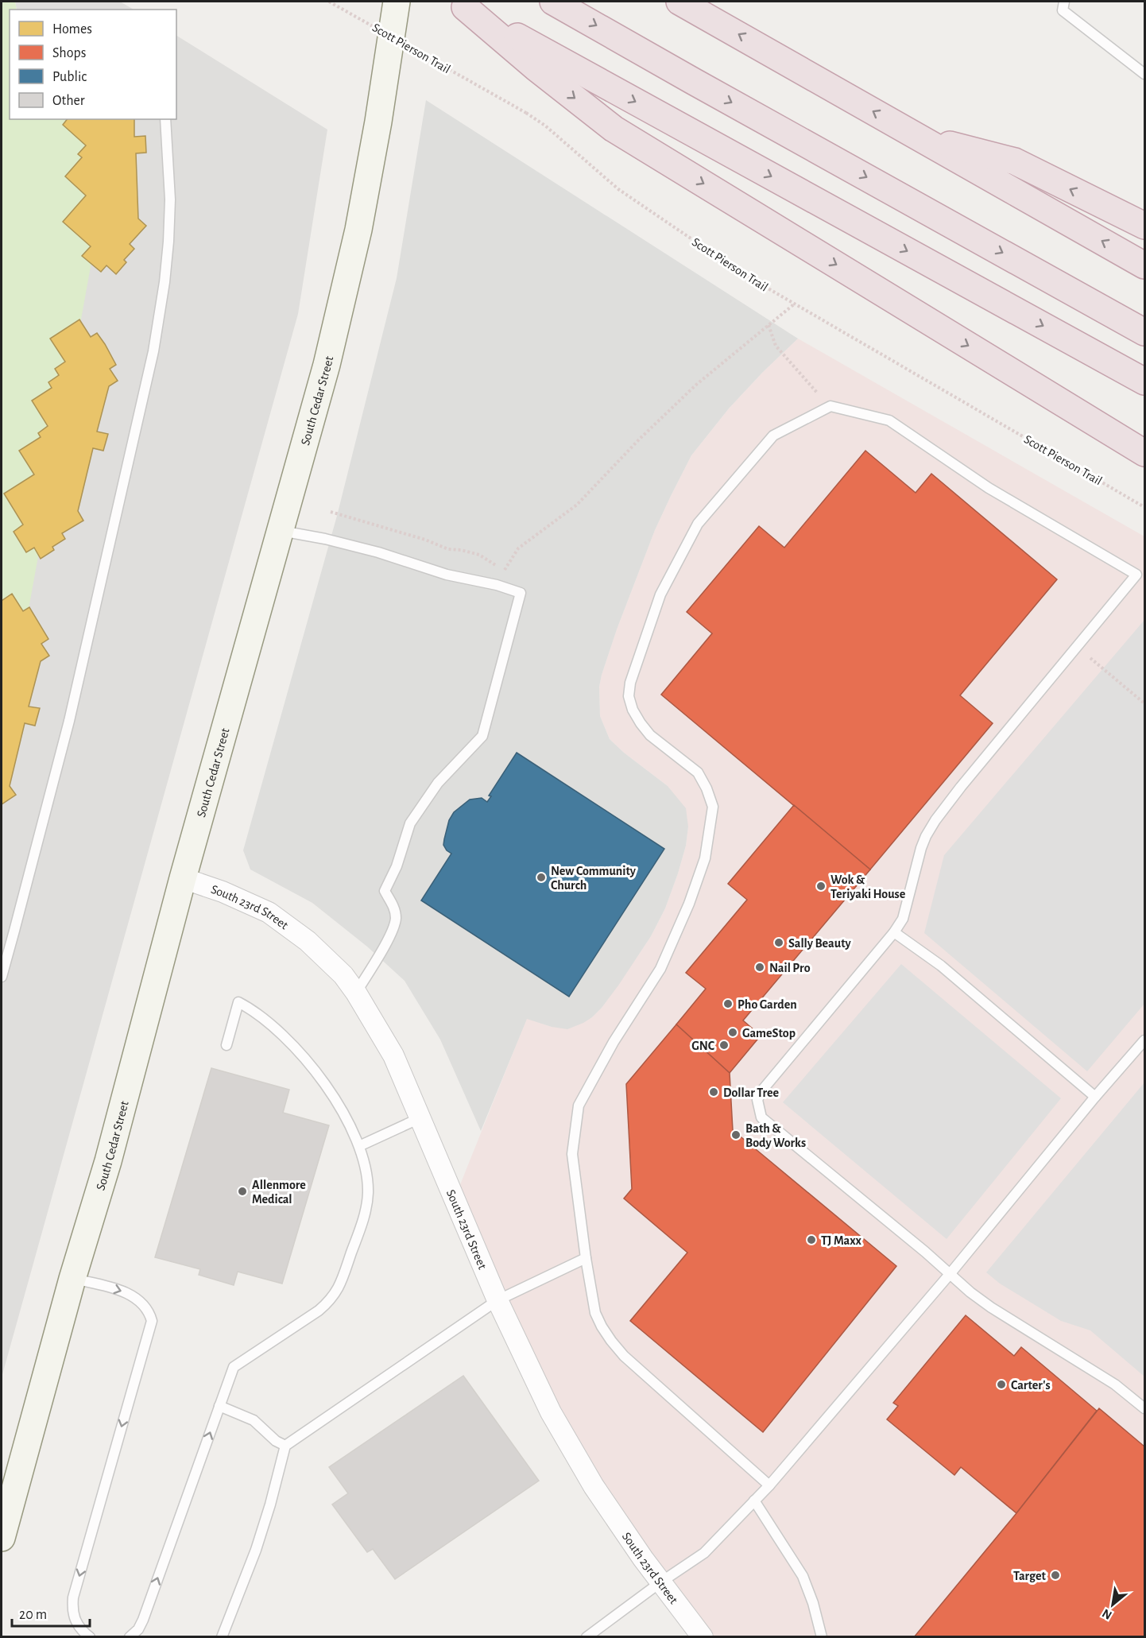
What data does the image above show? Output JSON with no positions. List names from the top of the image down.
{
  "streets": {
    "main road": ["South Cedar Street"],
    "street": ["South 23rd Street"],
    "path": ["Scott Pierson Trail"]
  },
  "crossings": [
    ["South Cedar Street", "South 23rd Street"]
  ],
  "places": [
    "New Community Church",
    "Wok & Teriyaki House",
    "Sally Beauty",
    "Nail Pro",
    "Pho Garden",
    "GameStop",
    "GNC",
    "Dollar Tree",
    "Bath & Body Works",
    "Allenmore Medical",
    "TJ Maxx",
    "Carter's",
    "Target"
  ],
  "legend": [
    "Homes",
    "Shops",
    "Public",
    "Other"
  ],
  "scale_bar": "20 m",
  "north": "bottom left"
}
